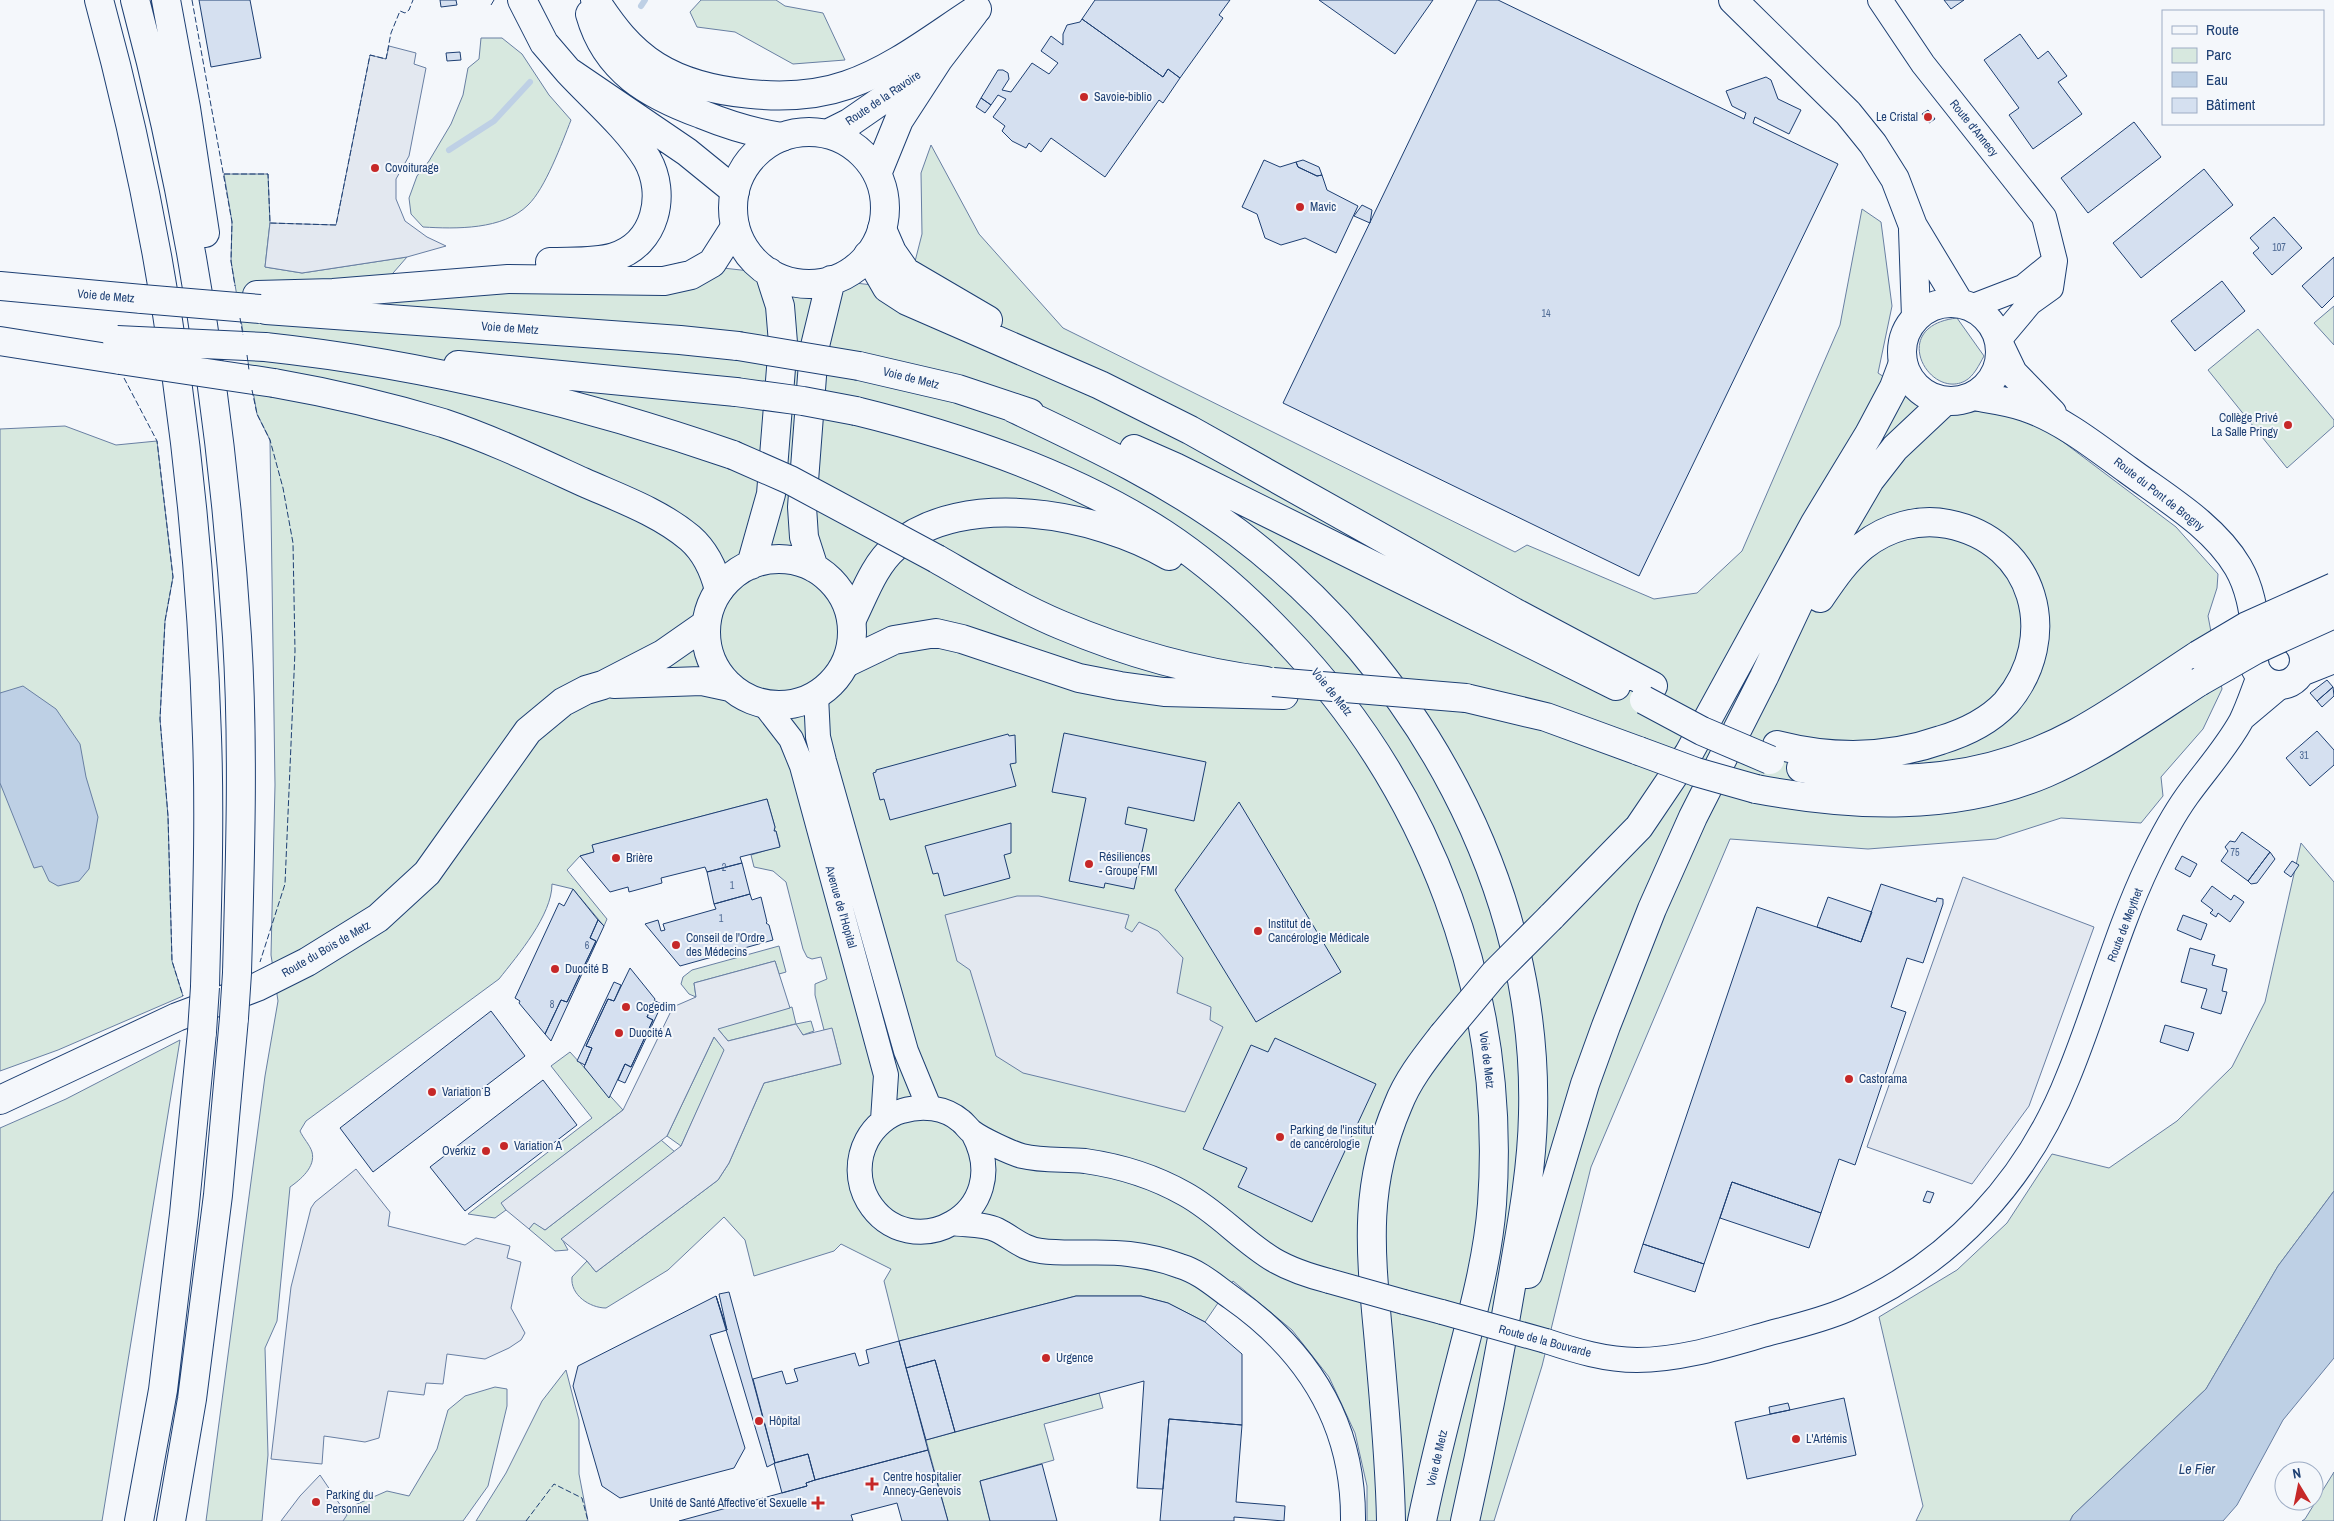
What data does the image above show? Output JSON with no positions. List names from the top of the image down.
{
  "streets": {
    "main road": [
      "Route de la Ravoire",
      "Voie de Metz",
      "Route du Pont de Brogny",
      "Route du Bois de Metz"
    ],
    "street": [
      "Route d'Annecy",
      "Avenue de l'Hopital",
      "Route de Meythet",
      "Route de la Bouvarde"
    ]
  },
  "crossings": [
    ["Route d'Annecy", "Route du Pont de Brogny"],
    ["Avenue de l'Hopital", "Route du Bois de Metz"],
    ["Avenue de l'Hopital", "Route de la Bouvarde"],
    ["Route de Meythet", "Route de la Bouvarde"]
  ],
  "water": ["Le Fier"],
  "places": {
    "other": [
      "Savoie-biblio",
      "Le Cristal",
      "Covoiturage",
      "Mavic",
      "Collège Privé La Salle Pringy",
      "Brière",
      "Résiliences - Groupe FMI",
      "Institut de Cancérologie Médicale",
      "Conseil de l'Ordre des Médecins",
      "Duocité B",
      "Cogedim",
      "Duocité A",
      "Castorama",
      "Variation B",
      "Parking de l'institut de cancérologie",
      "Variation A",
      "Overkiz",
      "Urgence",
      "Hôpital",
      "L'Artémis",
      "Parking du Personnel"
    ],
    "health": ["Centre hospitalier Annecy-Genevois", "Unité de Santé Affective et Sexuelle"]
  },
  "house_numbers": [
    "107",
    "14",
    "31",
    "75",
    "2",
    "1",
    "1",
    "6",
    "8"
  ],
  "legend": [
    "Route",
    "Parc",
    "Eau",
    "Bâtiment"
  ],
  "north": "top"
}
